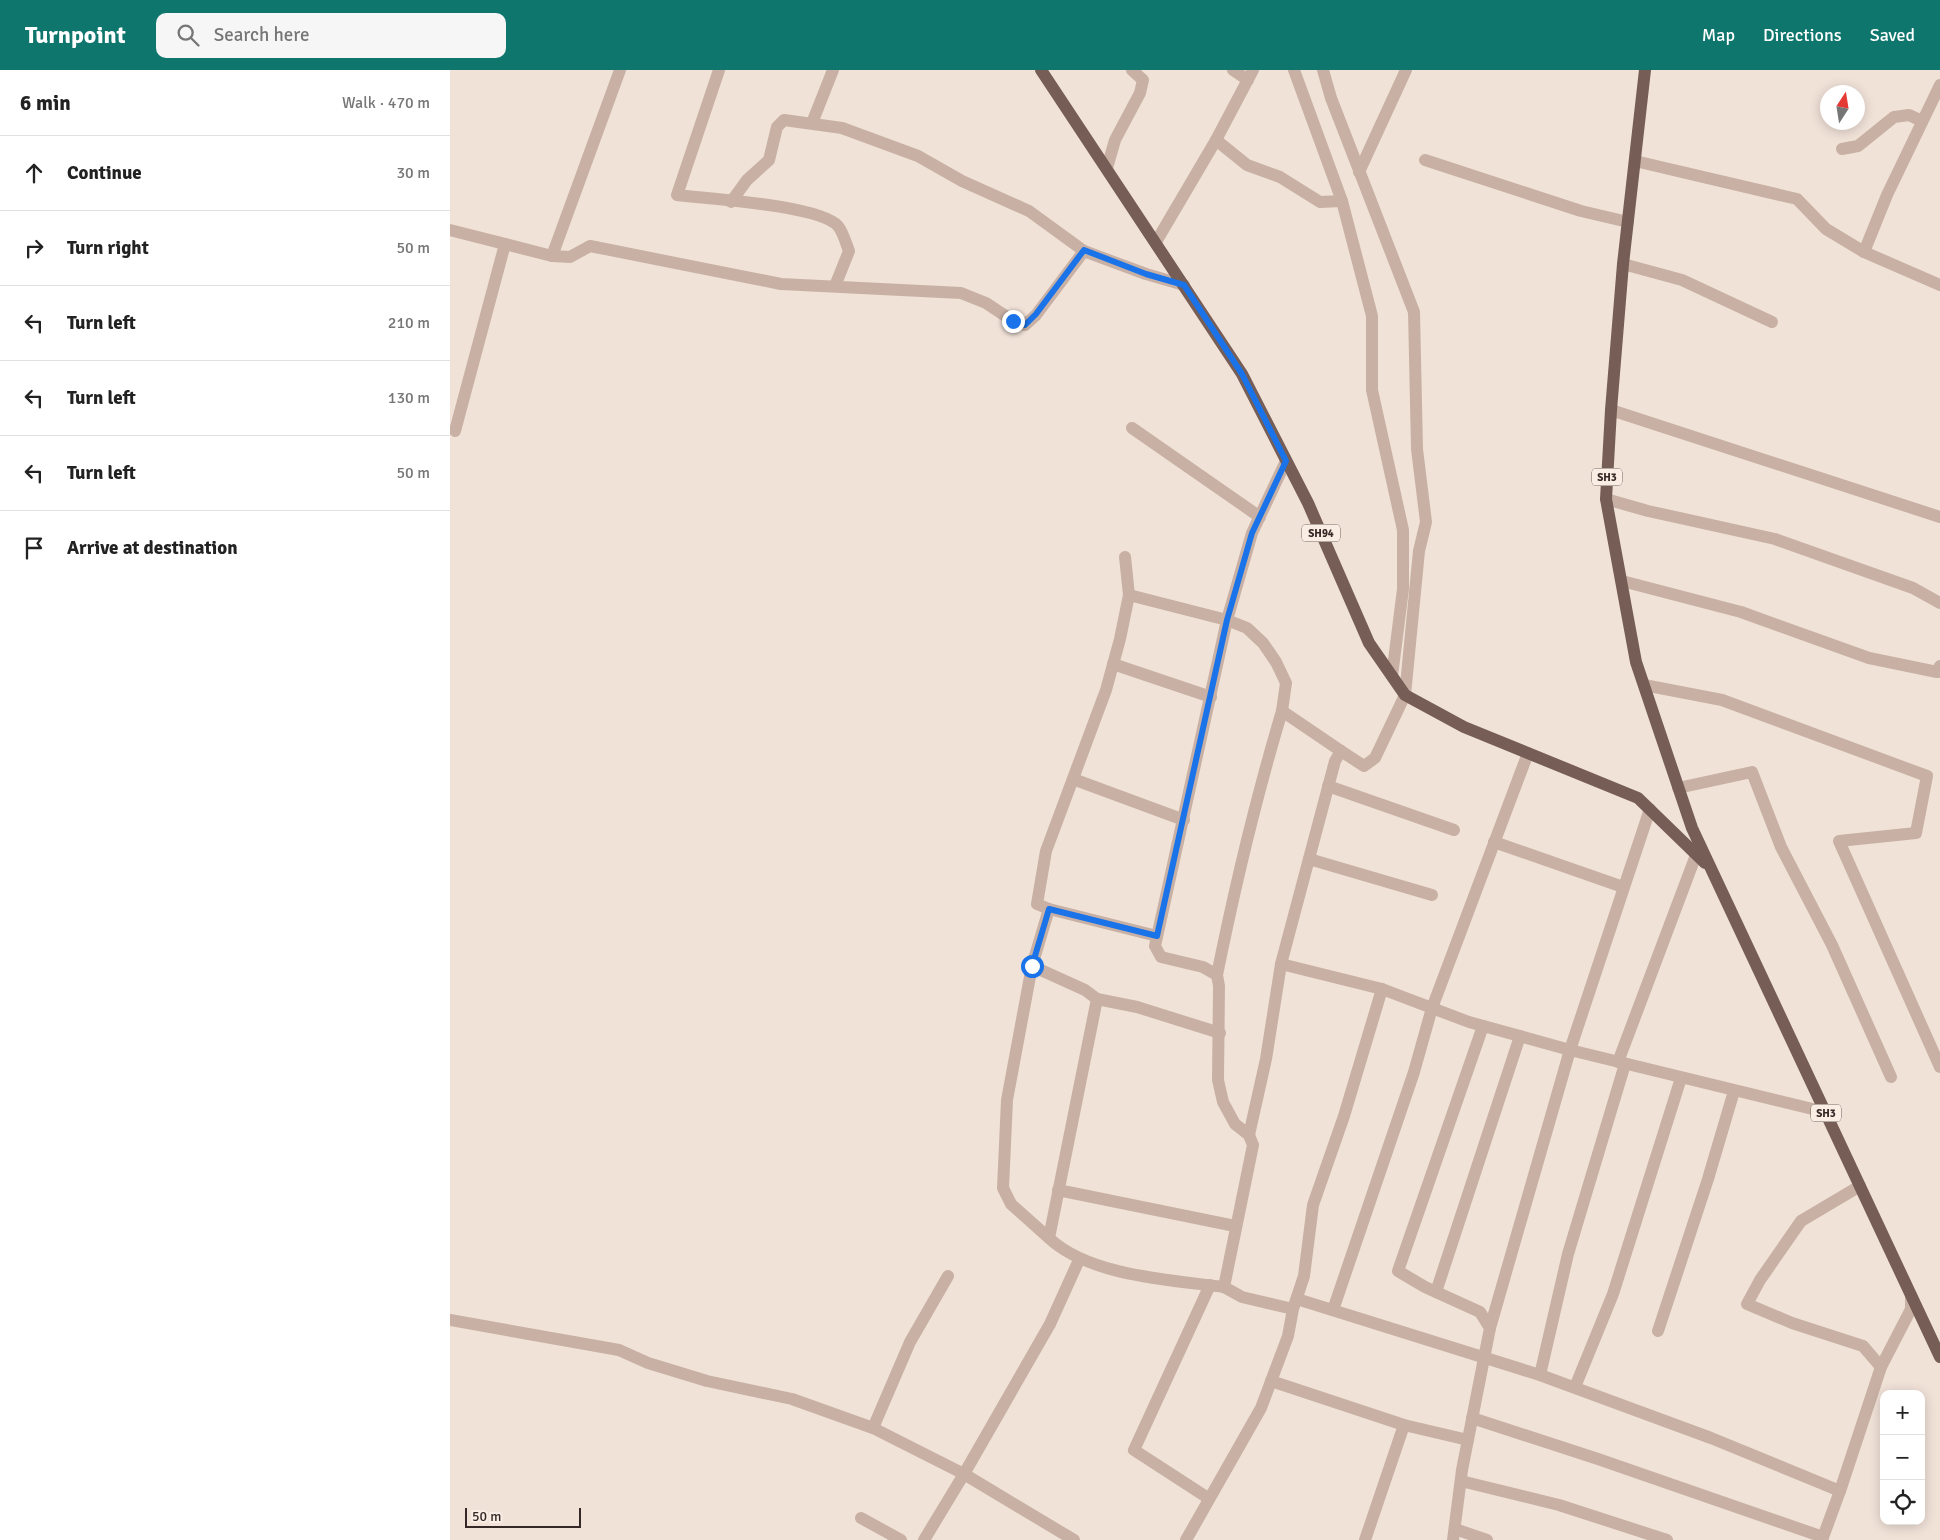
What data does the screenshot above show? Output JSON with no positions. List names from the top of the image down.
{
  "streets": {
    "main road": ["SH3", "SH94"]
  },
  "crossings": [
    ["SH3", "SH94"]
  ],
  "scale_bar": "50 m",
  "north": "top",
  "page": {
    "header": "Turnpoint",
    "search": "Search here",
    "nav": ["Map", "Directions", "Saved"],
    "heading": ["6 min", "Walk · 470 m"],
    "list": [
      ["Continue", "30 m"],
      ["Turn right", "50 m"],
      ["Turn left", "210 m"],
      ["Turn left", "130 m"],
      ["Turn left", "50 m"],
      "Arrive at destination"
    ],
    "map_buttons": ["+", "−"],
    "scale": "50 m"
  }
}
